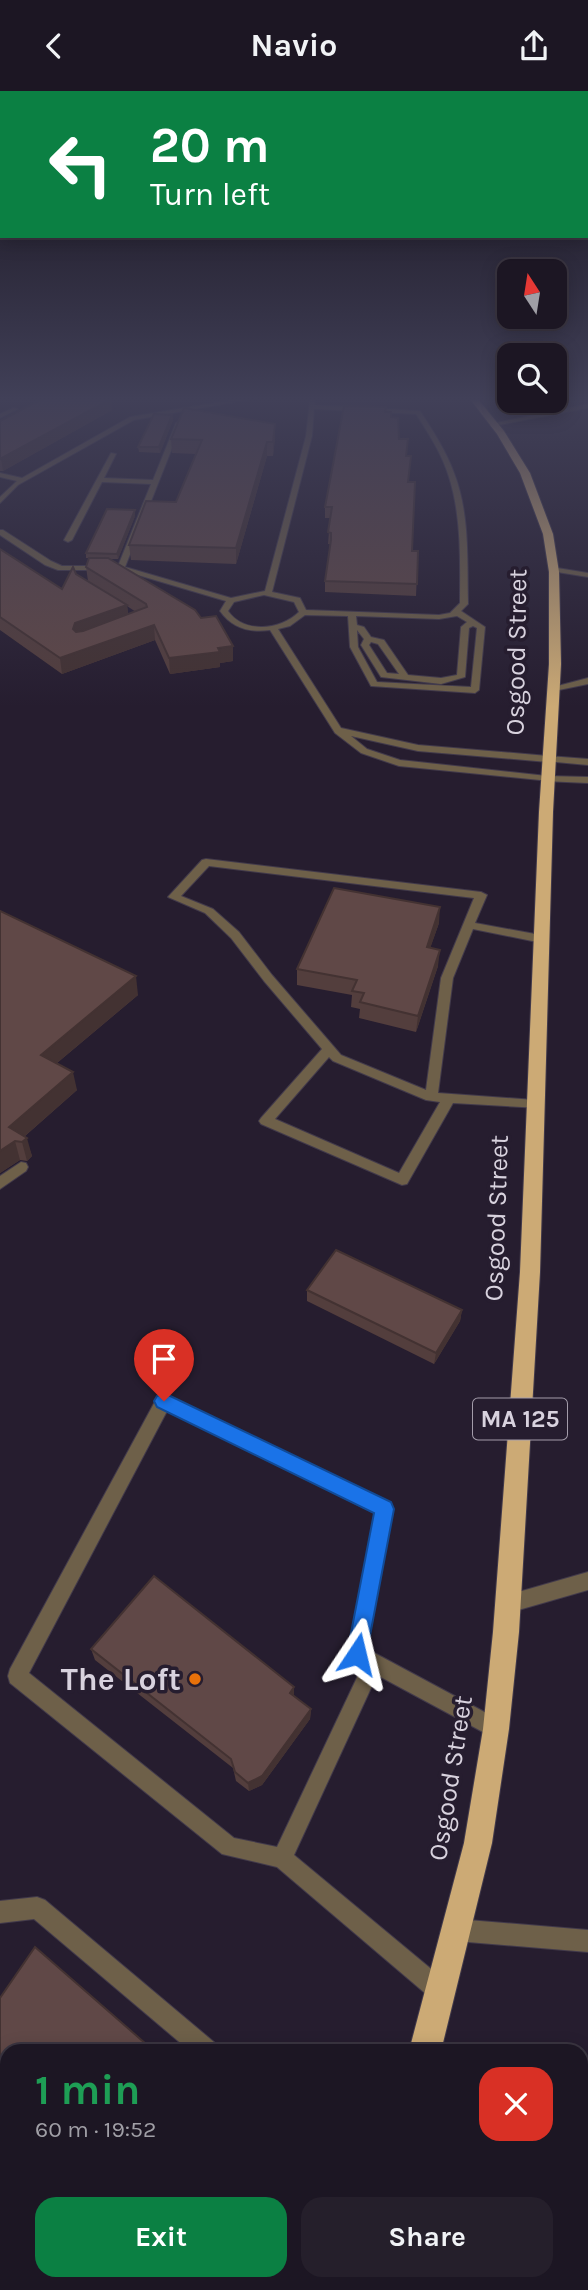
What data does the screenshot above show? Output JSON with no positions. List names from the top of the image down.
{
  "streets": {
    "highway": ["Osgood Street", "MA 125"]
  },
  "places": ["The Loft"],
  "north": "top",
  "page": {
    "header": "Navio",
    "turn": ["20 m", "Turn left"],
    "heading": ["1 min", "60 m · 19:52"],
    "buttons": ["Exit", "Share"]
  }
}
